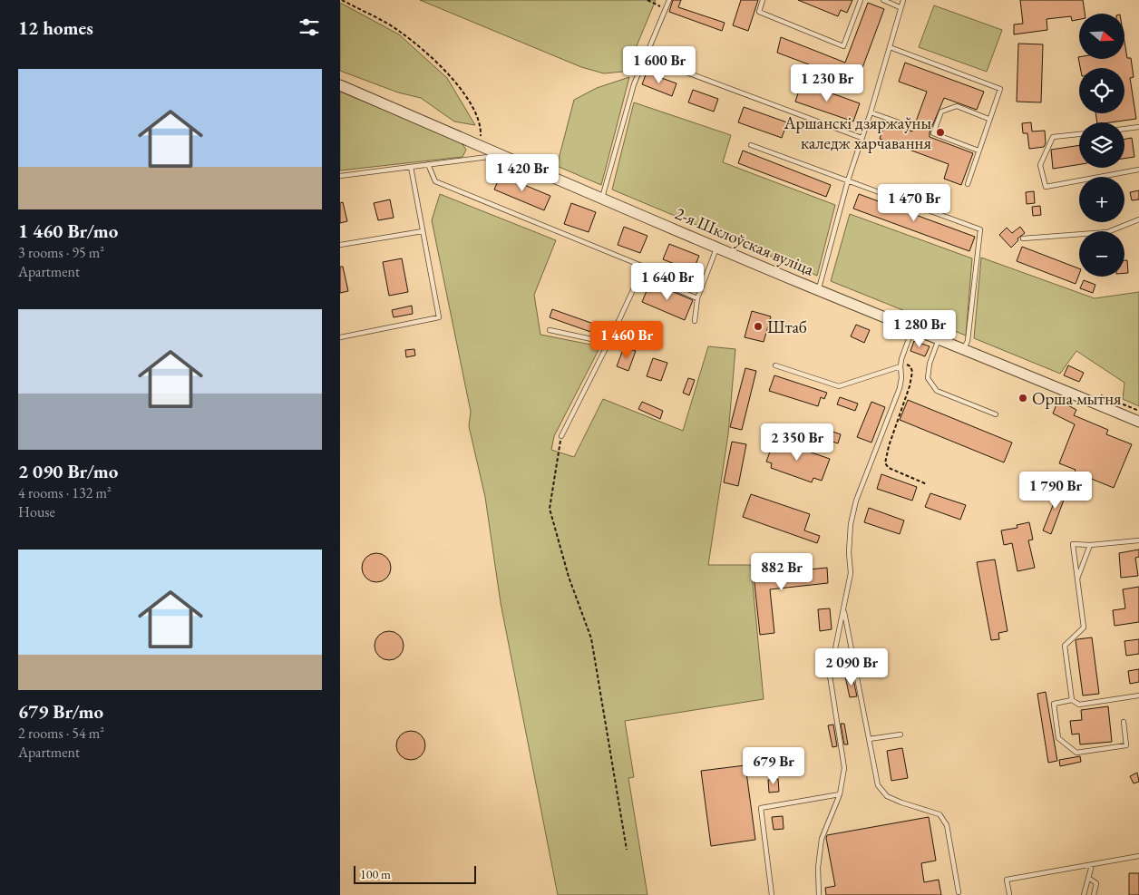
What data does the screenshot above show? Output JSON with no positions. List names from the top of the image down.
{
  "streets": {
    "street": ["2-я Шклоўская вуліца"]
  },
  "places": ["Аршанскі дзяржаўны каледж харчавання", "Штаб", "Орша мытня"],
  "scale_bar": "100 m",
  "north": "right",
  "page": {
    "heading": "12 homes",
    "map_buttons": ["+", "−"],
    "price": [
      "1 600 Br",
      "1 230 Br",
      "1 420 Br",
      "1 470 Br",
      "1 640 Br",
      "1 280 Br",
      "1 460 Br",
      "2 350 Br",
      "1 790 Br",
      "882 Br",
      "2 090 Br",
      "679 Br"
    ],
    "list": [
      {
        "name": "1 460 Br/mo",
        "note": "3 rooms · 95 m² · Apartment"
      },
      {
        "name": "2 090 Br/mo",
        "note": "4 rooms · 132 m² · House"
      },
      {
        "name": "679 Br/mo",
        "note": "2 rooms · 54 m² · Apartment"
      }
    ],
    "scale": "100 m"
  }
}
